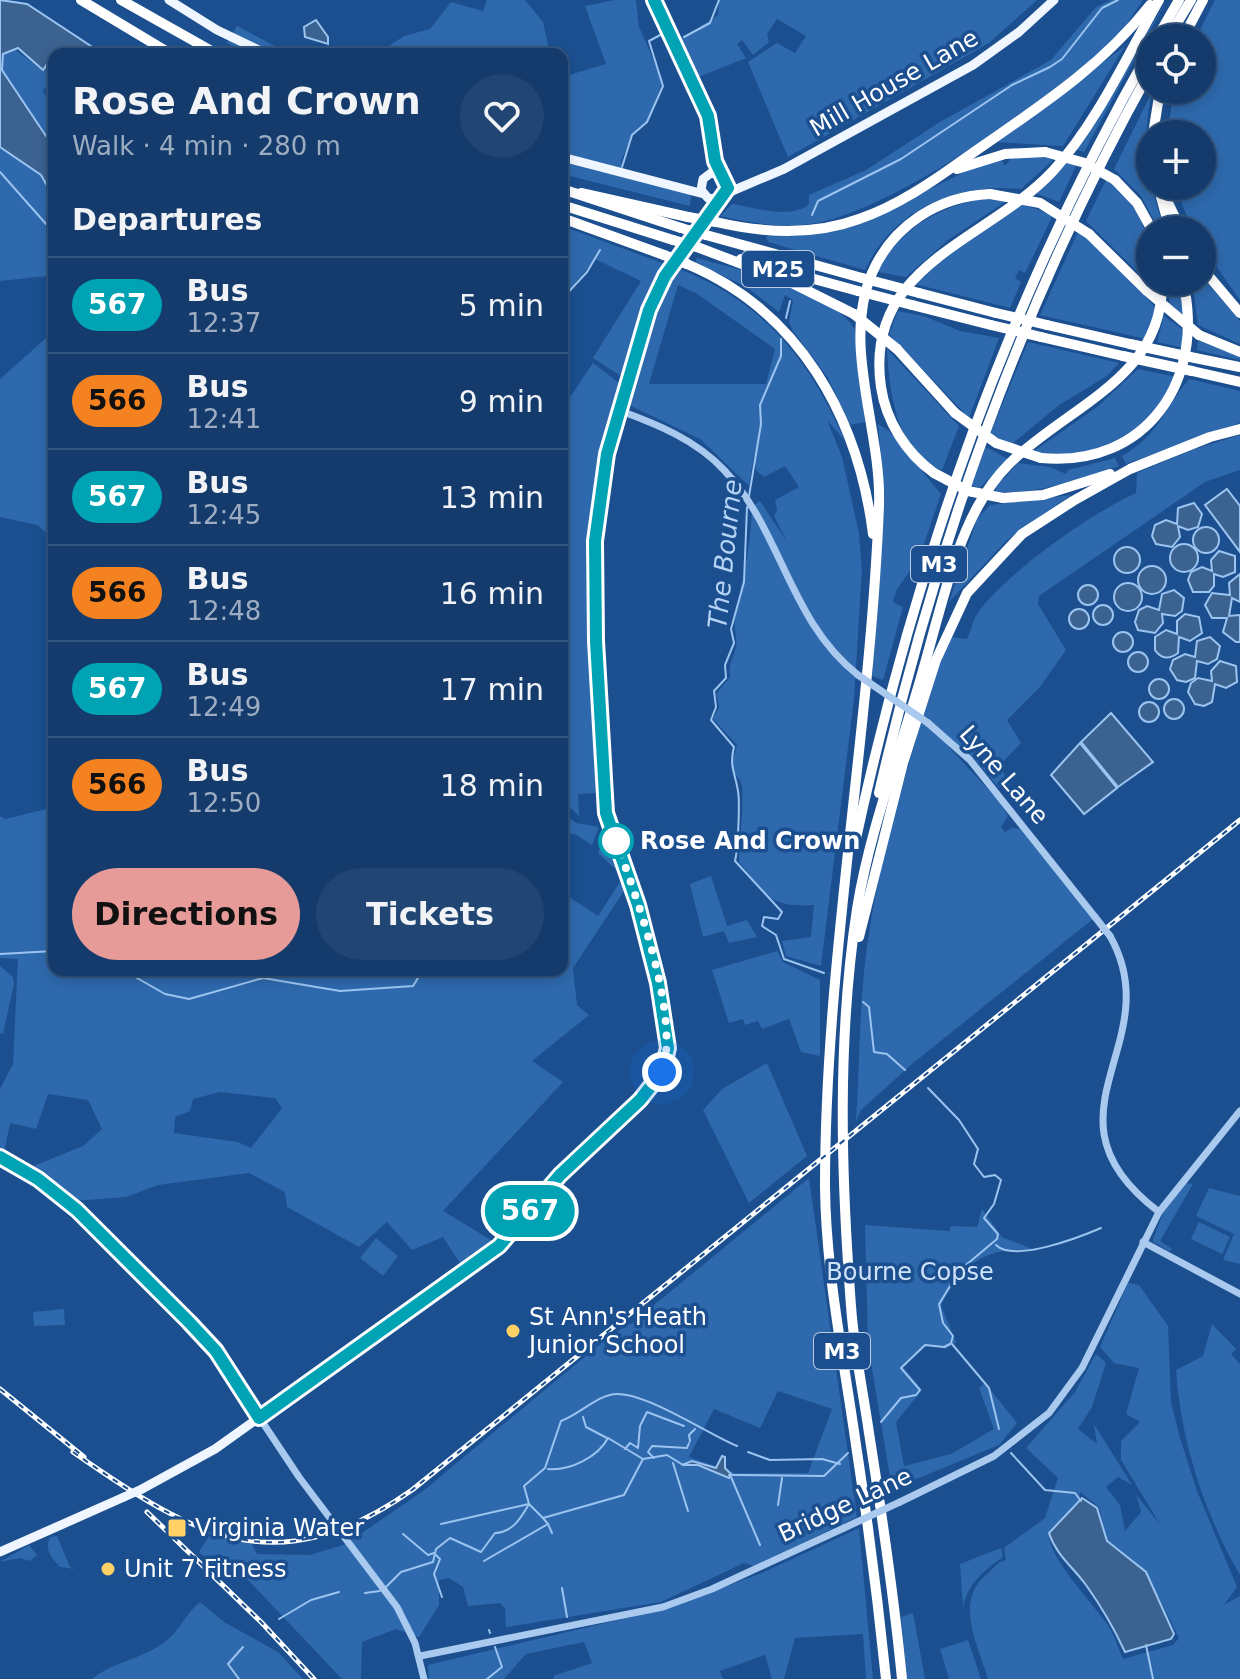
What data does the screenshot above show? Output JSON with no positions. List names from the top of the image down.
{
  "streets": {
    "highway": ["M25", "M3"],
    "main road": ["Mill House Lane"],
    "street": ["Lyne Lane", "Bridge Lane"]
  },
  "crossings": [
    ["Lyne Lane", "Bridge Lane"]
  ],
  "water": ["The Bourne"],
  "parks": ["Bourne Copse"],
  "places": {
    "other": ["Rose And Crown", "St Ann's Heath Junior School", "Unit 7 Fitness"],
    "transit": ["Virginia Water"]
  },
  "lines": ["bus line 567"],
  "page": {
    "on_map": "567",
    "map_buttons": ["+", "−"],
    "heading": [
      ["Rose And Crown", "Walk · 4 min · 280 m"],
      "Departures"
    ],
    "list": [
      {
        "mark": "567",
        "name": "Bus",
        "note": "12:37",
        "value": "5 min"
      },
      {
        "mark": "566",
        "name": "Bus",
        "note": "12:41",
        "value": "9 min"
      },
      {
        "mark": "567",
        "name": "Bus",
        "note": "12:45",
        "value": "13 min"
      },
      {
        "mark": "566",
        "name": "Bus",
        "note": "12:48",
        "value": "16 min"
      },
      {
        "mark": "567",
        "name": "Bus",
        "note": "12:49",
        "value": "17 min"
      },
      {
        "mark": "566",
        "name": "Bus",
        "note": "12:50",
        "value": "18 min"
      }
    ],
    "buttons": ["Directions", "Tickets"]
  }
}
